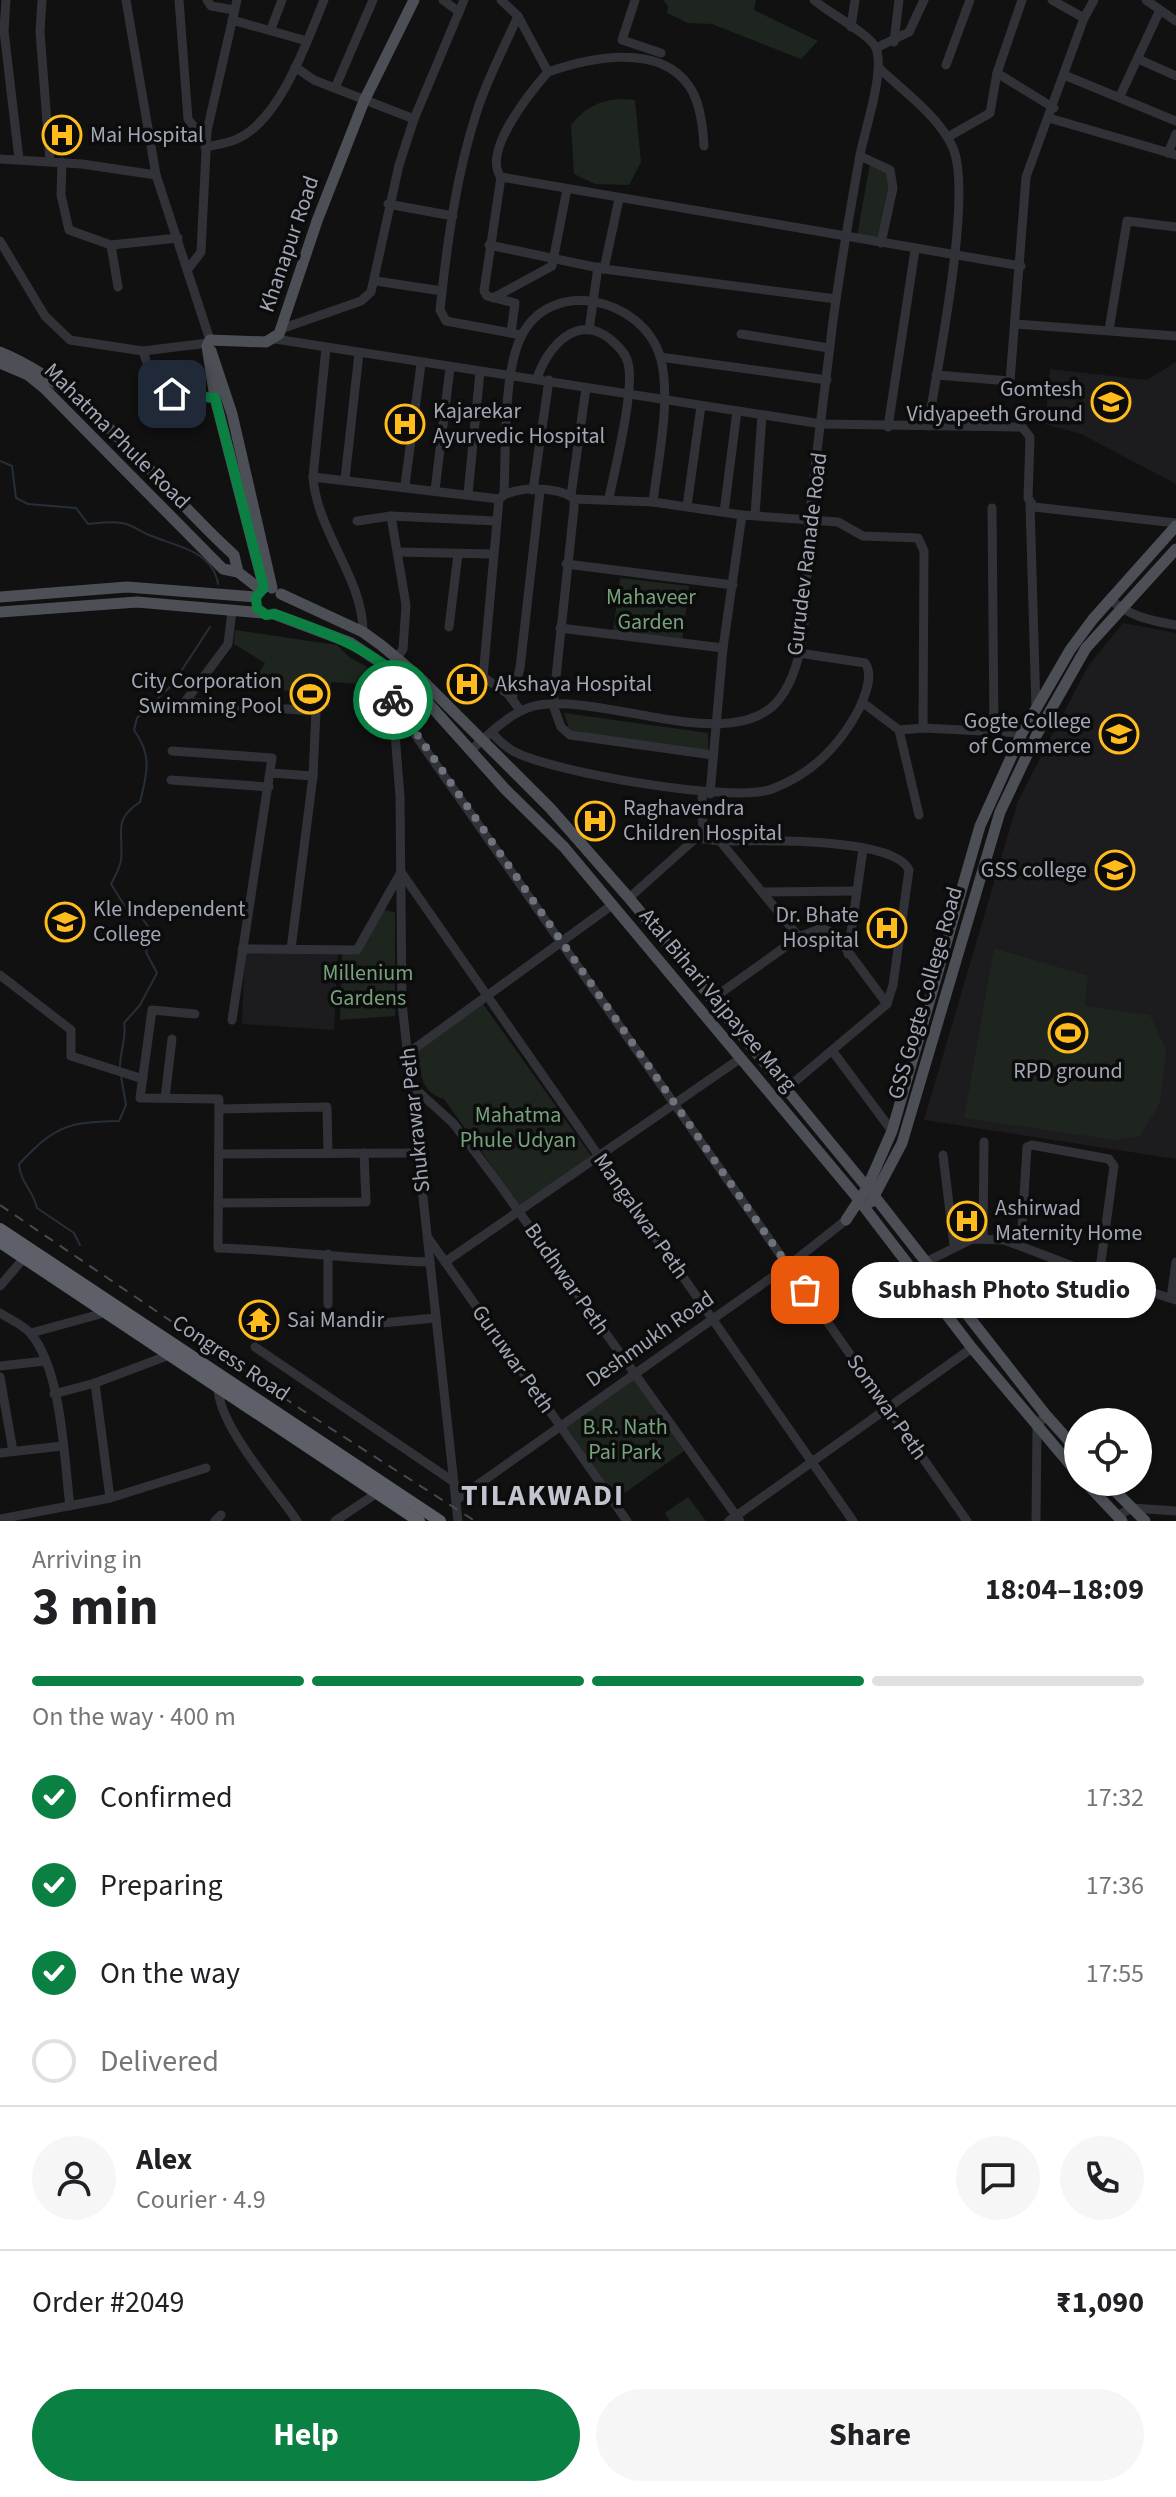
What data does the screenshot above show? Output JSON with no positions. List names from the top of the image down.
{
  "streets": {
    "highway": ["Congress Road"],
    "main road": [
      "Khanapur Road",
      "Mahatma Phule Road",
      "GSS Gogte College Road",
      "Atal Bihari Vajpayee Marg",
      "Deshmukh Road"
    ],
    "street": [
      "Gurudev Ranade Road",
      "Shukrawar Peth",
      "Mangalwar Peth",
      "Budhwar Peth",
      "Guruwar Peth",
      "Somwar Peth"
    ]
  },
  "crossings": [
    ["Khanapur Road", "Mahatma Phule Road"],
    ["Mahatma Phule Road", "Atal Bihari Vajpayee Marg"],
    ["GSS Gogte College Road", "Atal Bihari Vajpayee Marg"],
    ["Atal Bihari Vajpayee Marg", "Shukrawar Peth"],
    ["Atal Bihari Vajpayee Marg", "Deshmukh Road"],
    ["Shukrawar Peth", "Mangalwar Peth"],
    ["Shukrawar Peth", "Budhwar Peth"],
    ["Shukrawar Peth", "Deshmukh Road"],
    ["Shukrawar Peth", "Guruwar Peth"],
    ["Shukrawar Peth", "Somwar Peth"],
    ["Mangalwar Peth", "Deshmukh Road"],
    ["Budhwar Peth", "Deshmukh Road"],
    ["Deshmukh Road", "Guruwar Peth"],
    ["Deshmukh Road", "Somwar Peth"]
  ],
  "districts": ["TILAKWADI"],
  "parks": [
    "Mahaveer Garden",
    "Millenium Gardens",
    "Mahatma Phule Udyan",
    "B.R. Nath Pai Park"
  ],
  "places": {
    "hospital": [
      "Mai Hospital",
      "Kajarekar Ayurvedic Hospital",
      "Akshaya Hospital",
      "Raghavendra Children Hospital",
      "Dr. Bhate Hospital",
      "Ashirwad Maternity Home"
    ],
    "school or university": [
      "Gomtesh Vidyapeeth Ground",
      "Gogte College of Commerce",
      "GSS college",
      "Kle Independent College"
    ],
    "sports": ["City Corporation Swimming Pool", "RPD ground"],
    "other": ["Subhash Photo Studio"],
    "temple": ["Sai Mandir"]
  },
  "page": {
    "bubble": "Subhash Photo Studio",
    "heading": ["3 min", "Arriving in", "18:04–18:09"],
    "panel": [
      "Alex",
      "Courier · 4.9",
      "Order #2049",
      "₹1,090"
    ],
    "bar": "On the way · 400 m",
    "list": [
      ["Confirmed", "17:32"],
      ["Preparing", "17:36"],
      ["On the way", "17:55"],
      "Delivered"
    ],
    "buttons": ["Help", "Share"]
  }
}
